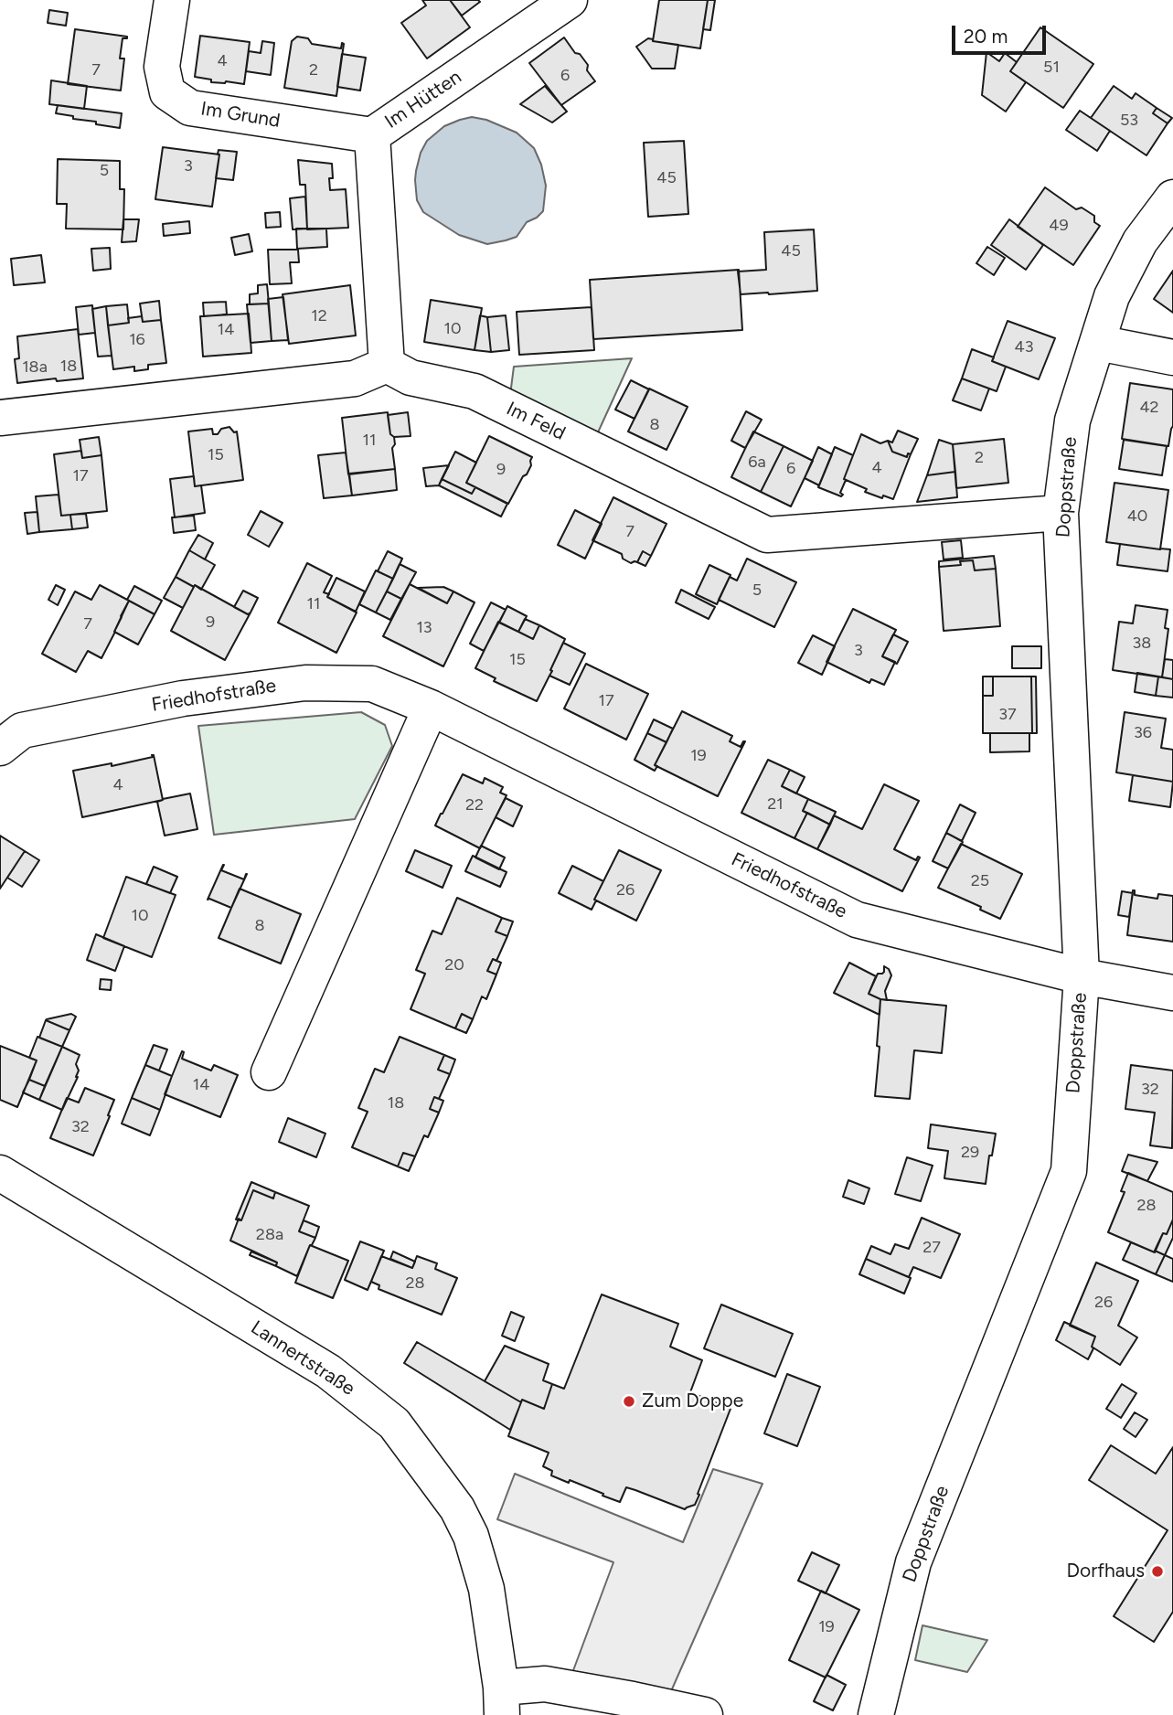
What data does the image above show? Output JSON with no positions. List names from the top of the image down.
{
  "streets": {
    "street": [
      "Im Hütten",
      "Im Grund",
      "Im Feld",
      "Doppstraße",
      "Friedhofstraße",
      "Lannertstraße"
    ]
  },
  "crossings": [
    ["Im Hütten", "Im Grund"],
    ["Im Hütten", "Im Feld"],
    ["Im Feld", "Doppstraße"],
    ["Doppstraße", "Friedhofstraße"]
  ],
  "places": ["Zum Doppe", "Dorfhaus"],
  "house_numbers": [
    "4",
    "51",
    "7",
    "2",
    "6",
    "53",
    "3",
    "5",
    "45",
    "49",
    "45",
    "12",
    "10",
    "14",
    "16",
    "43",
    "18",
    "18a",
    "42",
    "8",
    "11",
    "15",
    "2",
    "6a",
    "4",
    "6",
    "9",
    "17",
    "40",
    "7",
    "5",
    "11",
    "9",
    "7",
    "13",
    "38",
    "3",
    "15",
    "17",
    "37",
    "36",
    "19",
    "4",
    "21",
    "22",
    "25",
    "26",
    "10",
    "8",
    "20",
    "14",
    "32",
    "18",
    "32",
    "29",
    "28",
    "28a",
    "27",
    "28",
    "26",
    "19"
  ],
  "scale_bar": "20 m"
}
